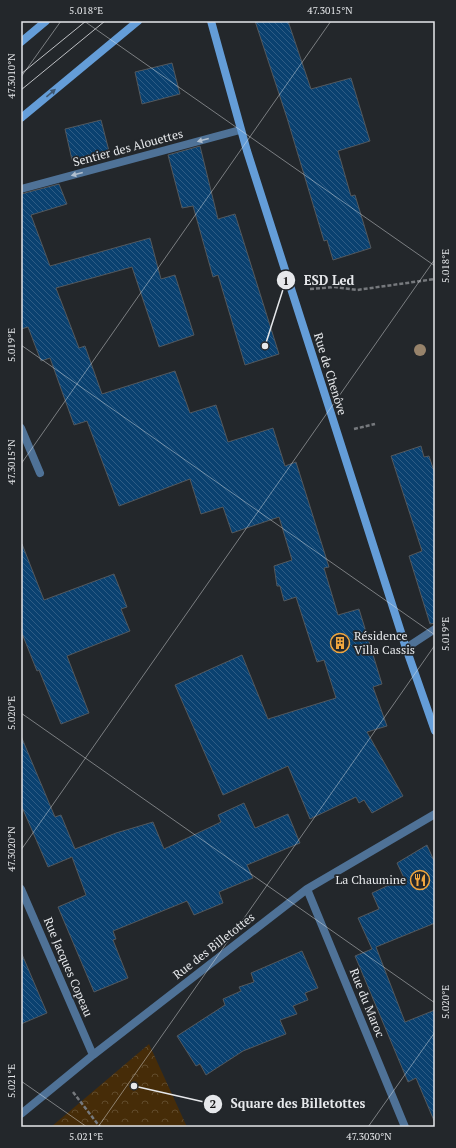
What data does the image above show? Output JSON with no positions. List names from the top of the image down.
{
  "streets": {
    "street": [
      "Sentier des Alouettes",
      "Rue de Chenôve",
      "Rue des Billetottes",
      "Rue Jacques Copeau",
      "Rue du Maroc"
    ]
  },
  "crossings": [
    ["Sentier des Alouettes", "Rue de Chenôve"],
    ["Rue des Billetottes", "Rue Jacques Copeau"],
    ["Rue des Billetottes", "Rue du Maroc"]
  ],
  "one_way": ["Sentier des Alouettes"],
  "places": {
    "other": ["ESD Led", "Square des Billetottes"],
    "building": ["Résidence Villa Cassis"],
    "restaurant": ["La Chaumine"]
  },
  "coordinates": [
    "5.018°E",
    "47.3015°N",
    "47.3010°N",
    "5.019°E",
    "5.020°E",
    "47.3020°N",
    "5.021°E",
    "47.3030°N"
  ]
}
